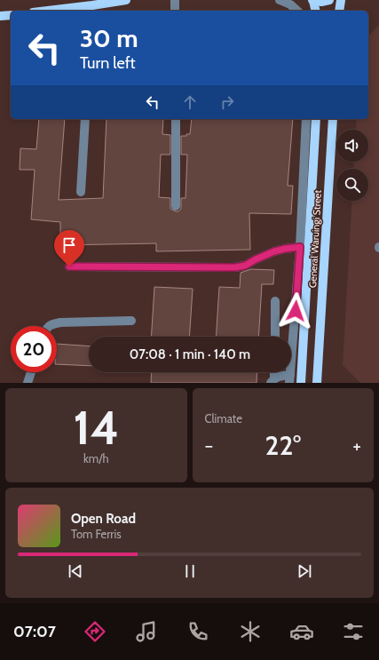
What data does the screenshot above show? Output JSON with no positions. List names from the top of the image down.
{
  "streets": {
    "main road": ["General Waruingi Street"]
  },
  "page": {
    "turn": ["30 m", "Turn left"],
    "limit": "20",
    "trip": "07:08 · 1 min · 140 m",
    "tile": [
      ["14", "km/h"],
      "Climate"
    ],
    "heat": ["−", "22°", "+"],
    "song": ["Open Road", "Tom Ferris"],
    "tabs": "07:07"
  }
}
